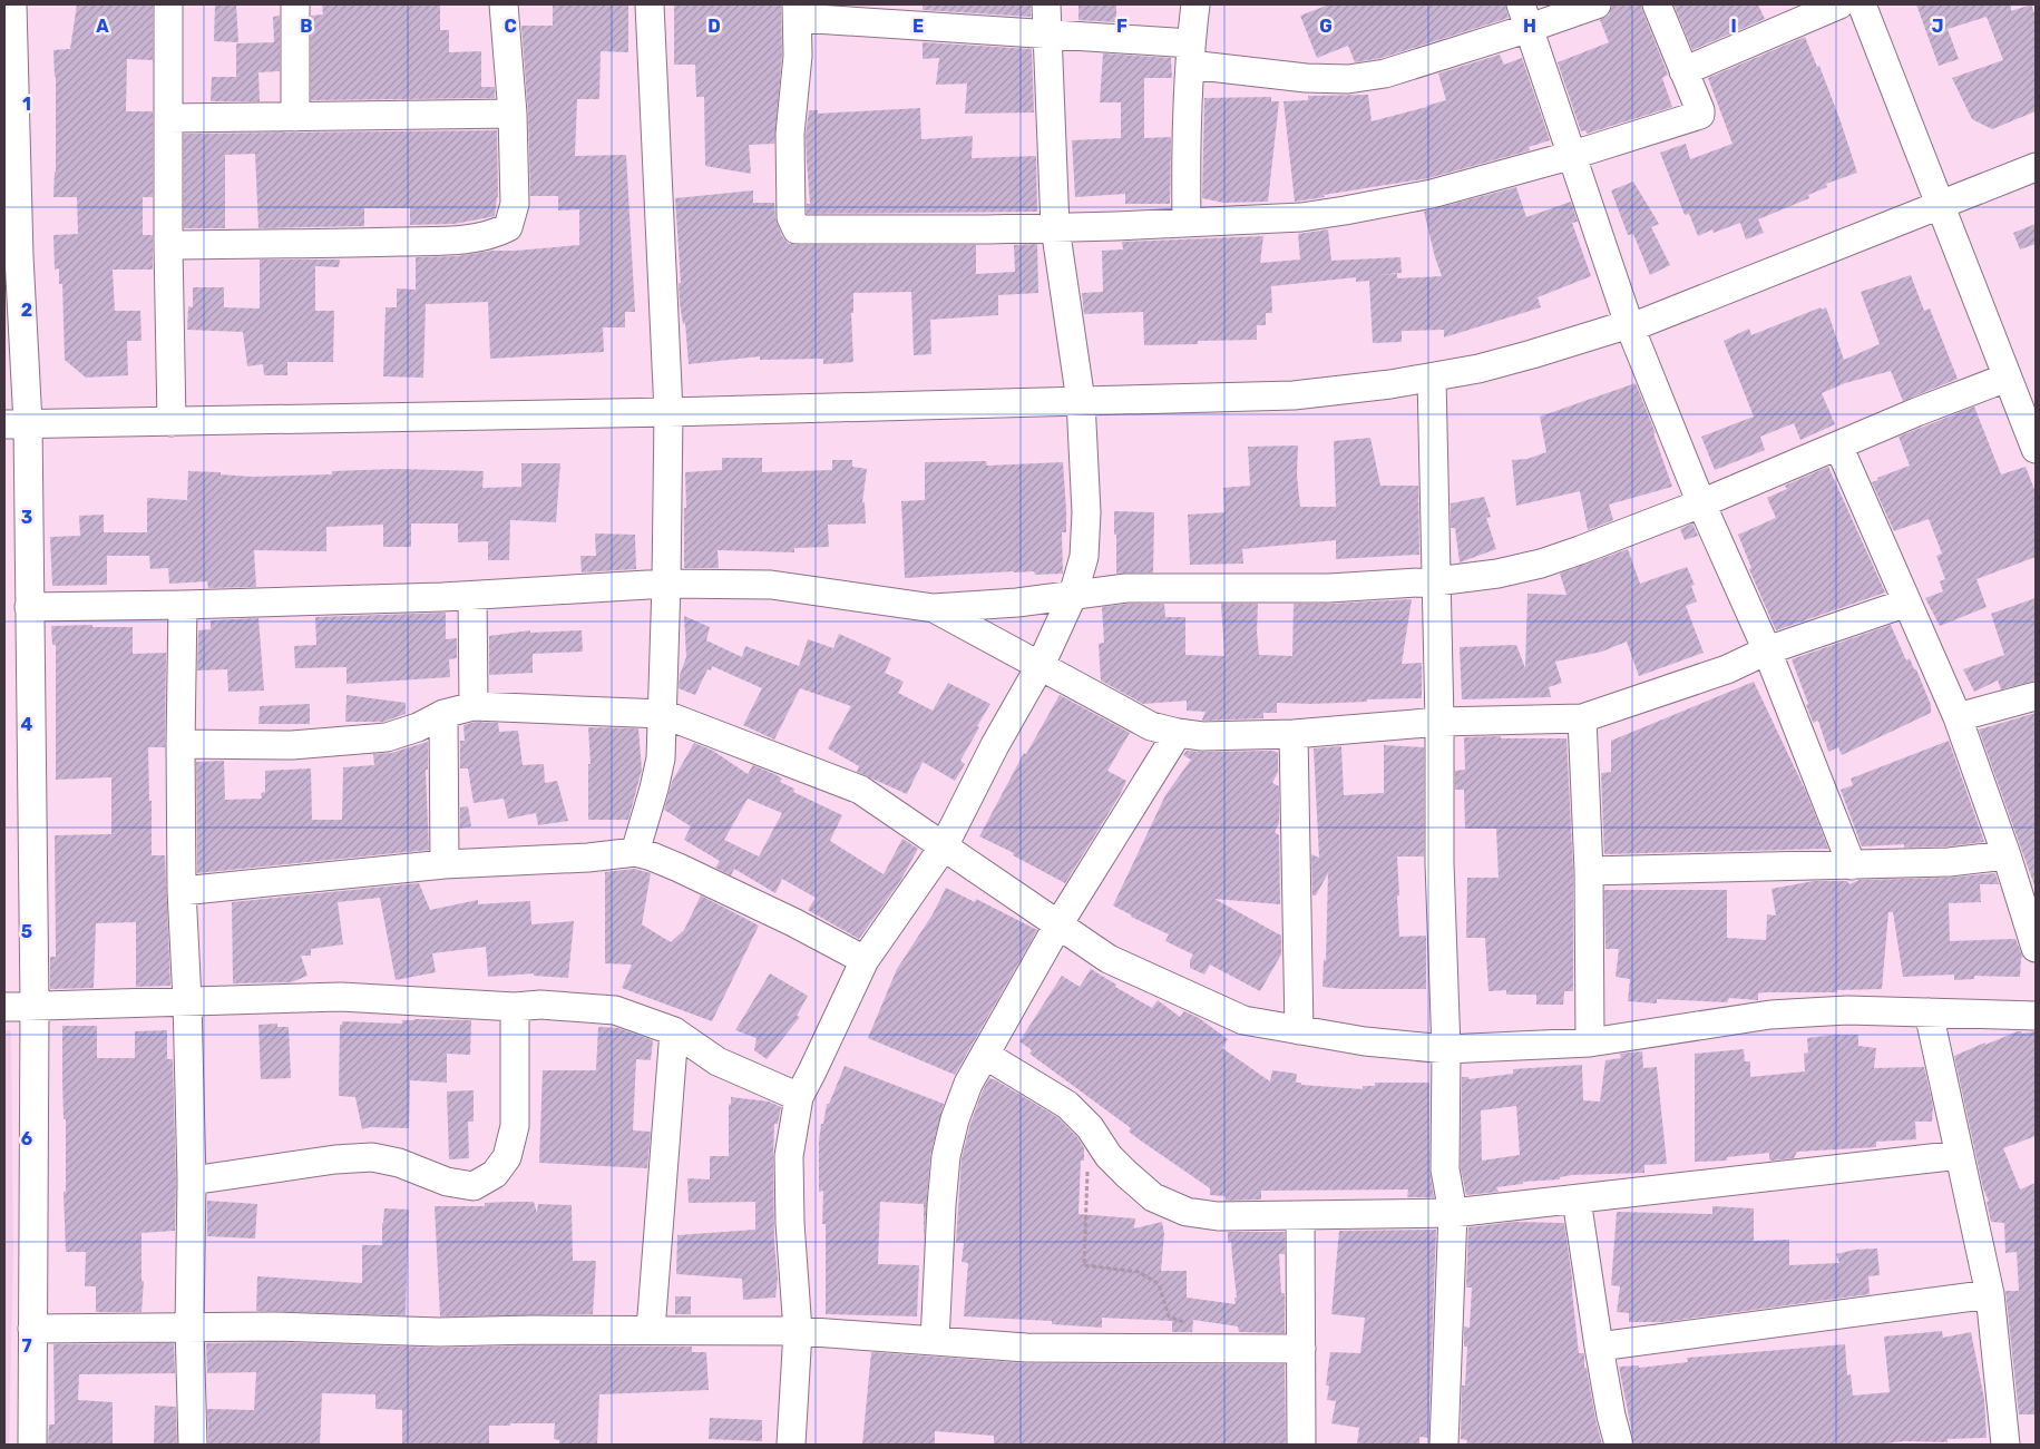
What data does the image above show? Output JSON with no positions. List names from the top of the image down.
{
  "grid": {
    "columns": [
      "A",
      "B",
      "C",
      "D",
      "E",
      "F",
      "G",
      "H",
      "I",
      "J"
    ],
    "rows": [
      "1",
      "2",
      "3",
      "4",
      "5",
      "6",
      "7"
    ]
  }
}
